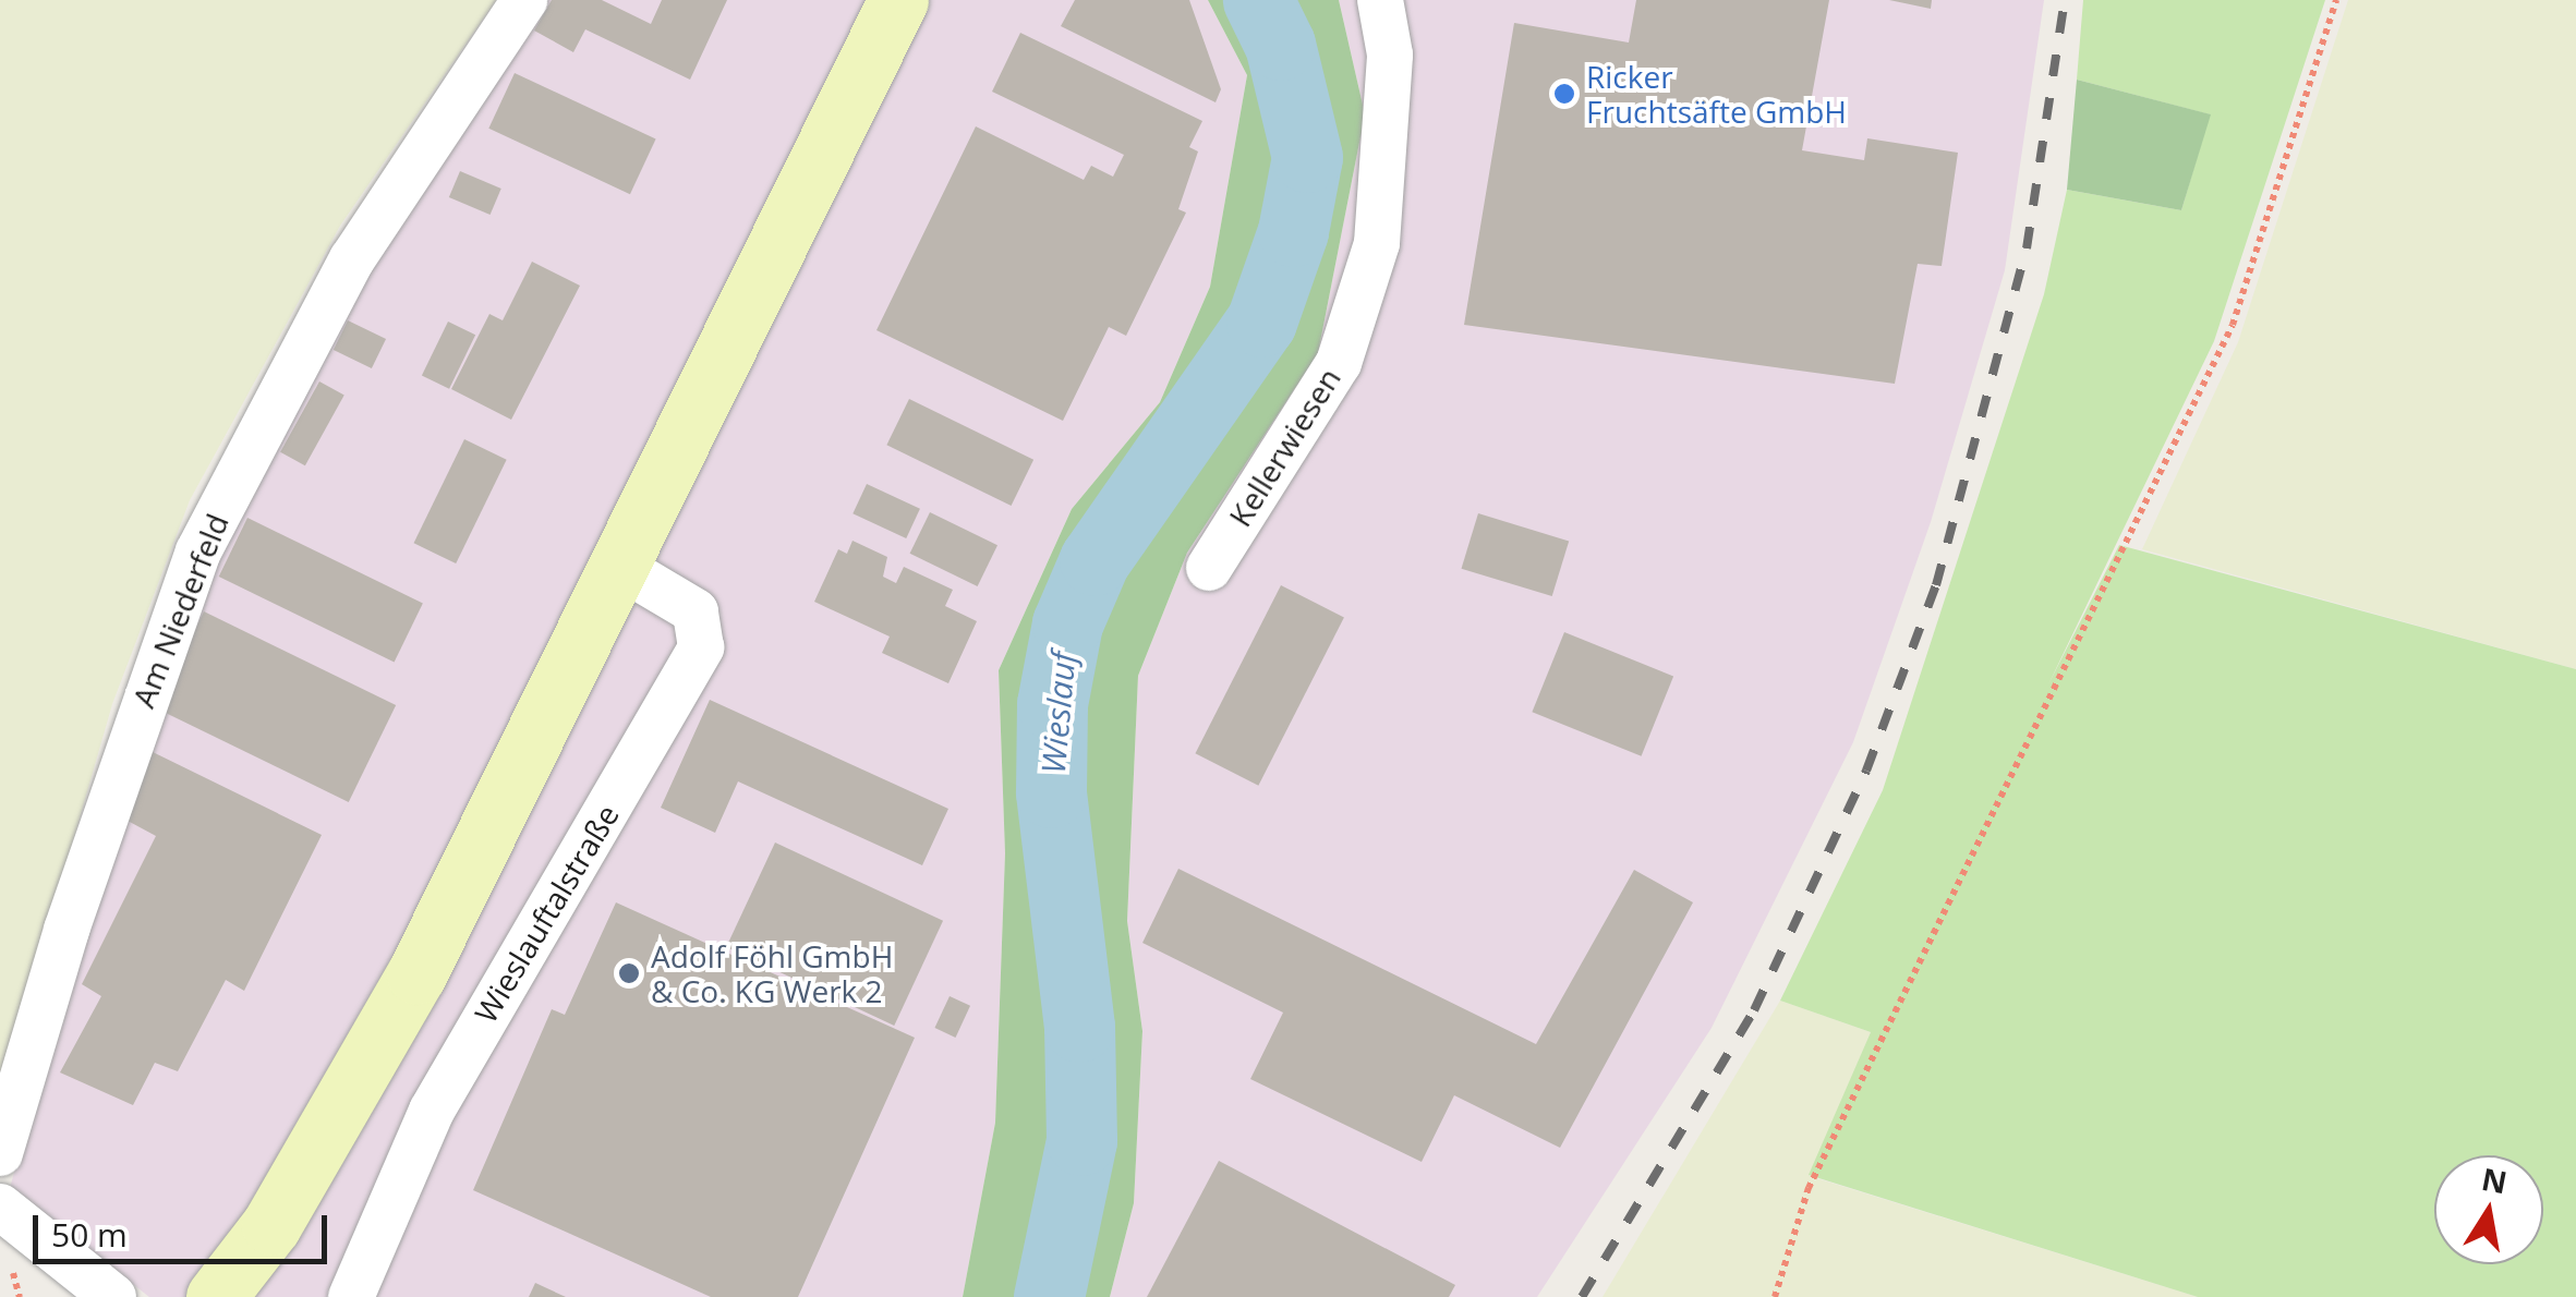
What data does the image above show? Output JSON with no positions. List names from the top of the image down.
{
  "streets": {
    "street": ["Kellerwiesen", "Am Niederfeld", "Wieslauftalstraße"]
  },
  "water": ["Wieslauf"],
  "places": ["Ricker Fruchtsäfte GmbH", "Adolf Föhl GmbH & Co. KG Werk 2"],
  "scale_bar": "50 m",
  "north": "top"
}
